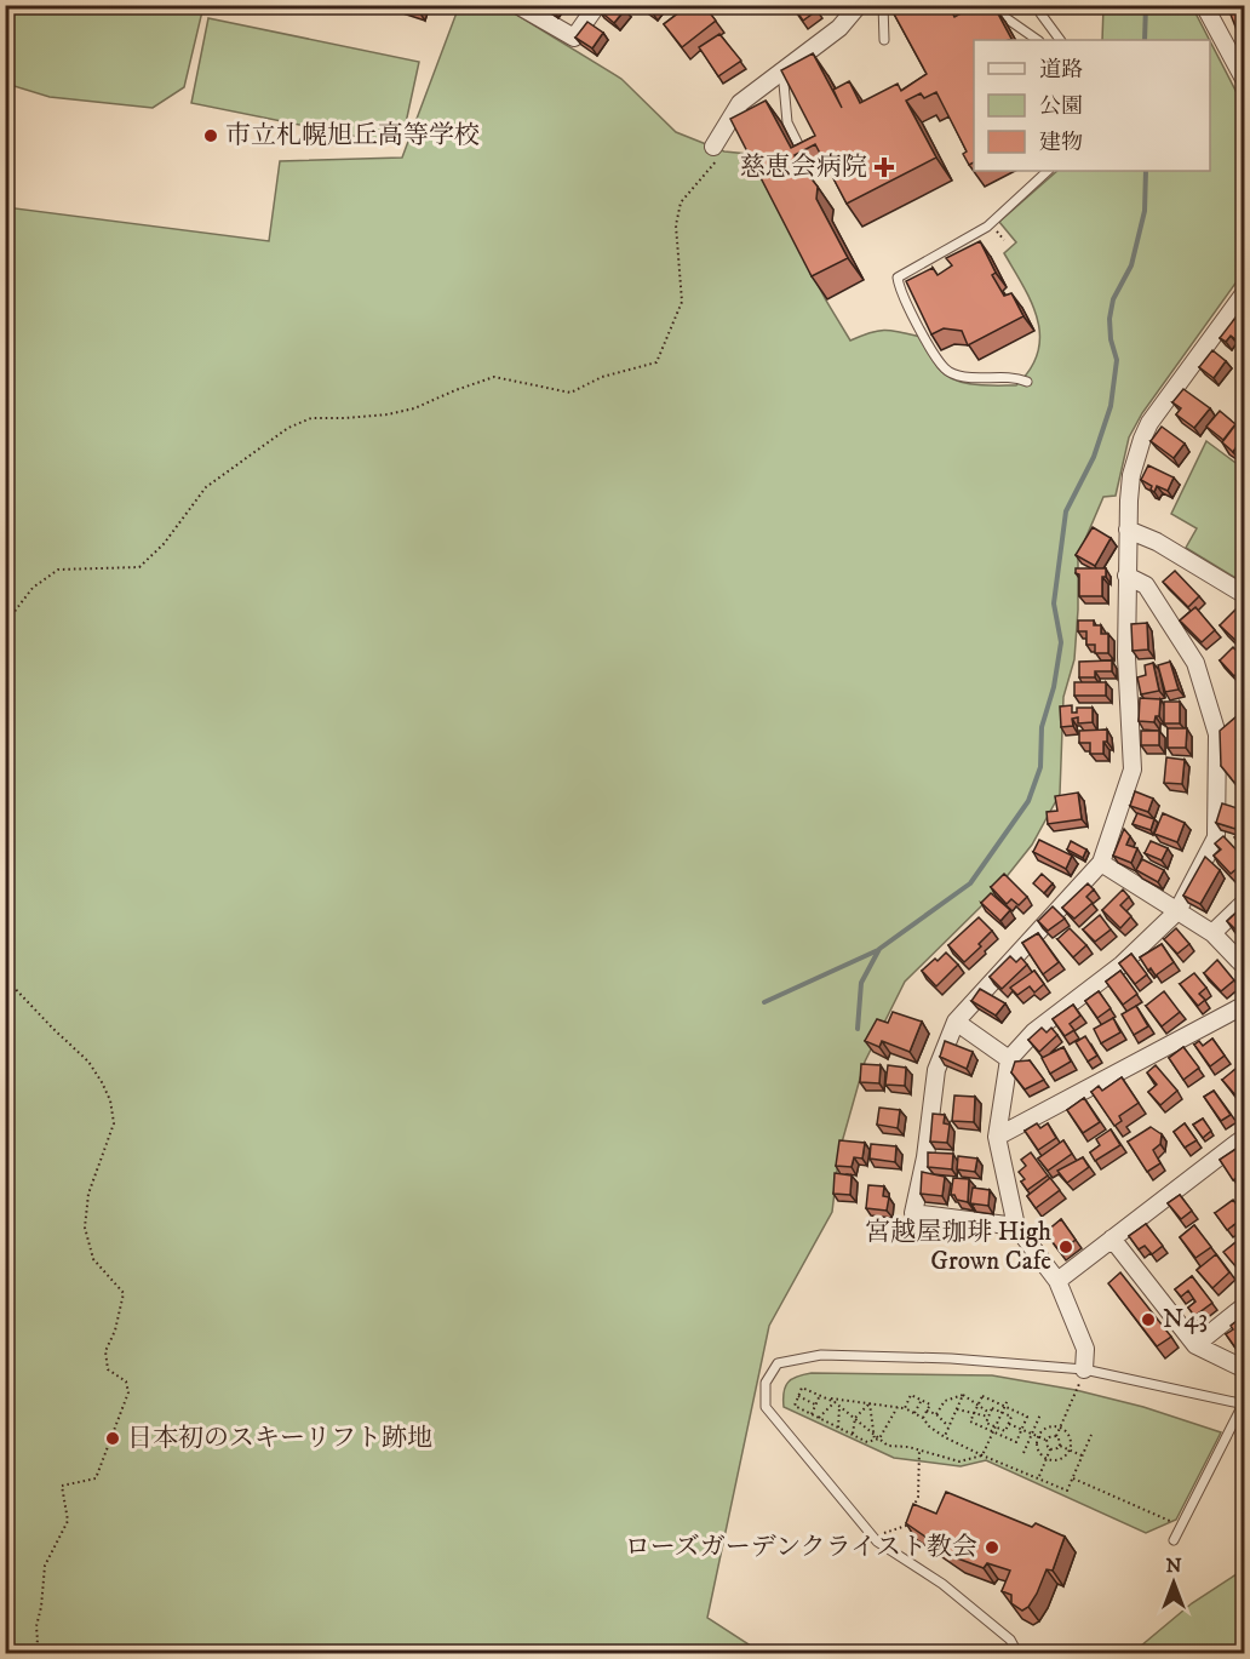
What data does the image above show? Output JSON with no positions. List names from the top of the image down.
{
  "places": {
    "other": [
      "市立札幌旭丘高等学校",
      "宮越屋珈琲 High Grown Cafe",
      "N43",
      "日本初のスキーリフト跡地",
      "ローズガーデンクライスト教会"
    ],
    "health": ["慈恵会病院"]
  },
  "legend": ["道路", "公園", "建物"],
  "north": "top"
}
